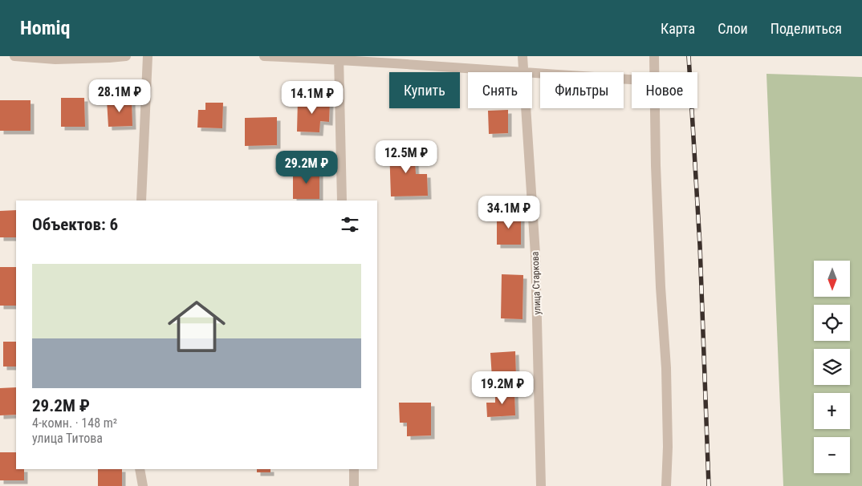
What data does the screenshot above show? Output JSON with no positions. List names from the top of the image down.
{
  "streets": {
    "street": ["улица Старкова"]
  },
  "north": "bottom",
  "page": {
    "header": "Homiq",
    "nav": ["Карта", "Слои", "Поделиться"],
    "chip": [
      "Купить",
      "Снять",
      "Фильтры",
      "Новое"
    ],
    "price": [
      "28.1M ₽",
      "14.1M ₽",
      "12.5M ₽",
      "29.2M ₽",
      "34.1M ₽",
      "19.2M ₽"
    ],
    "heading": "Объектов: 6",
    "list": [
      {
        "name": "29.2M ₽",
        "note": "4-комн. · 148 m² · улица Титова"
      }
    ],
    "map_buttons": ["+", "−"]
  }
}
